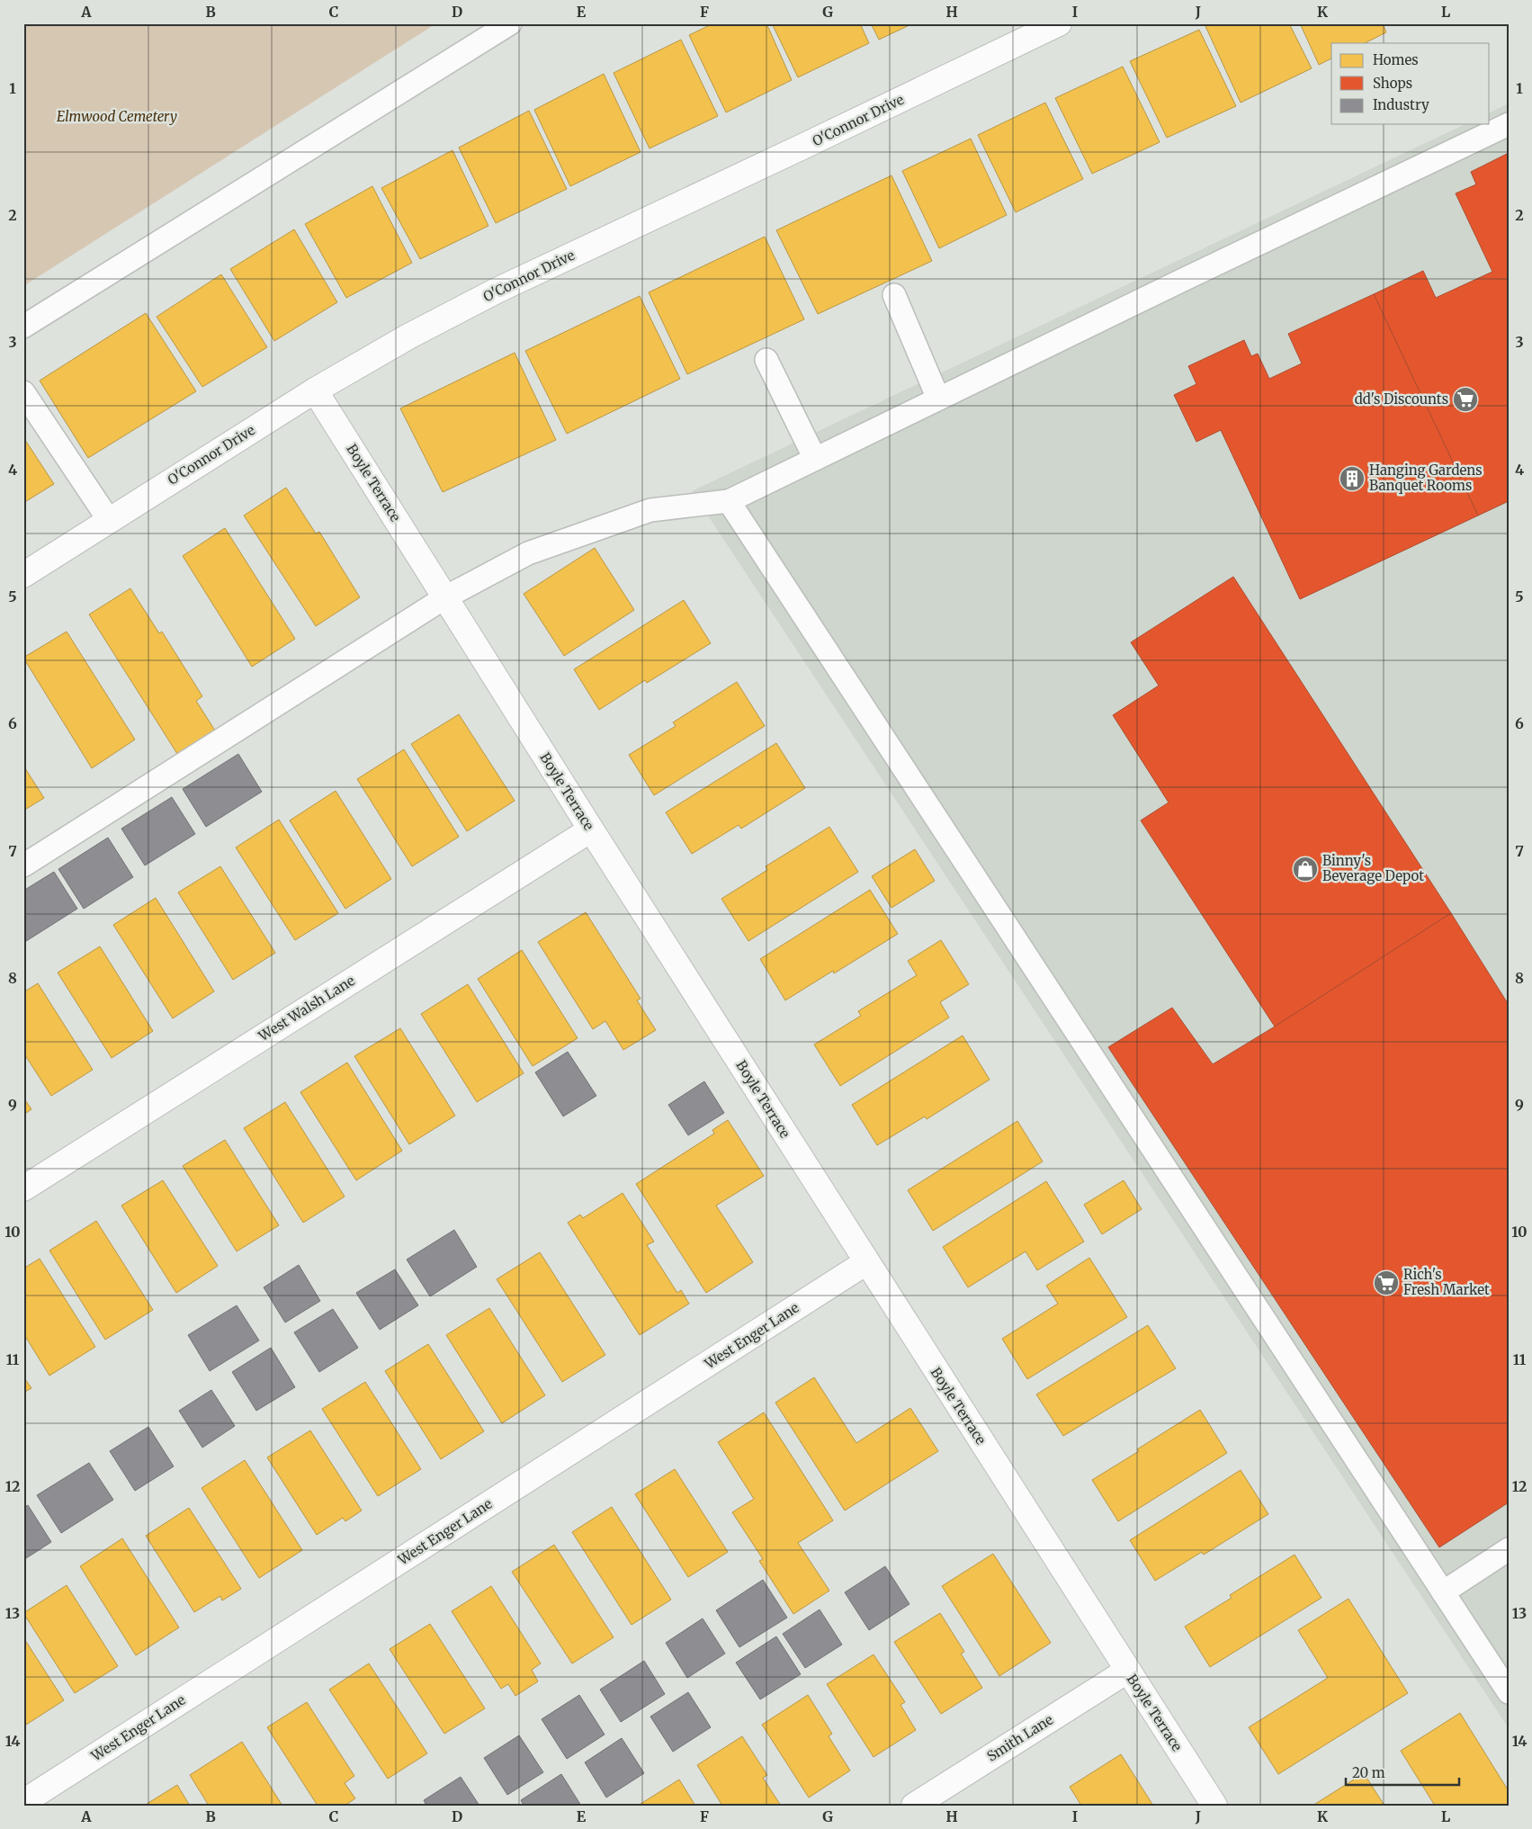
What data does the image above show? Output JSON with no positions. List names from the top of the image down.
{
  "streets": {
    "street": [
      "O'Connor Drive",
      "Boyle Terrace",
      "West Walsh Lane",
      "West Enger Lane",
      "Smith Lane"
    ]
  },
  "crossings": [
    ["O'Connor Drive", "Boyle Terrace"],
    ["Boyle Terrace", "West Walsh Lane"],
    ["Boyle Terrace", "West Enger Lane"],
    ["Boyle Terrace", "Smith Lane"]
  ],
  "parks": ["Elmwood Cemetery"],
  "places": {
    "supermarket": ["dd's Discounts", "Rich's Fresh Market"],
    "building": ["Hanging Gardens Banquet Rooms"],
    "shop": ["Binny's Beverage Depot"]
  },
  "legend": ["Homes", "Shops", "Industry"],
  "scale_bar": "20 m",
  "grid": {
    "columns": [
      "A",
      "B",
      "C",
      "D",
      "E",
      "F",
      "G",
      "H",
      "I",
      "J",
      "K",
      "L"
    ],
    "rows": [
      "1",
      "2",
      "3",
      "4",
      "5",
      "6",
      "7",
      "8",
      "9",
      "10",
      "11",
      "12",
      "13",
      "14"
    ]
  }
}
